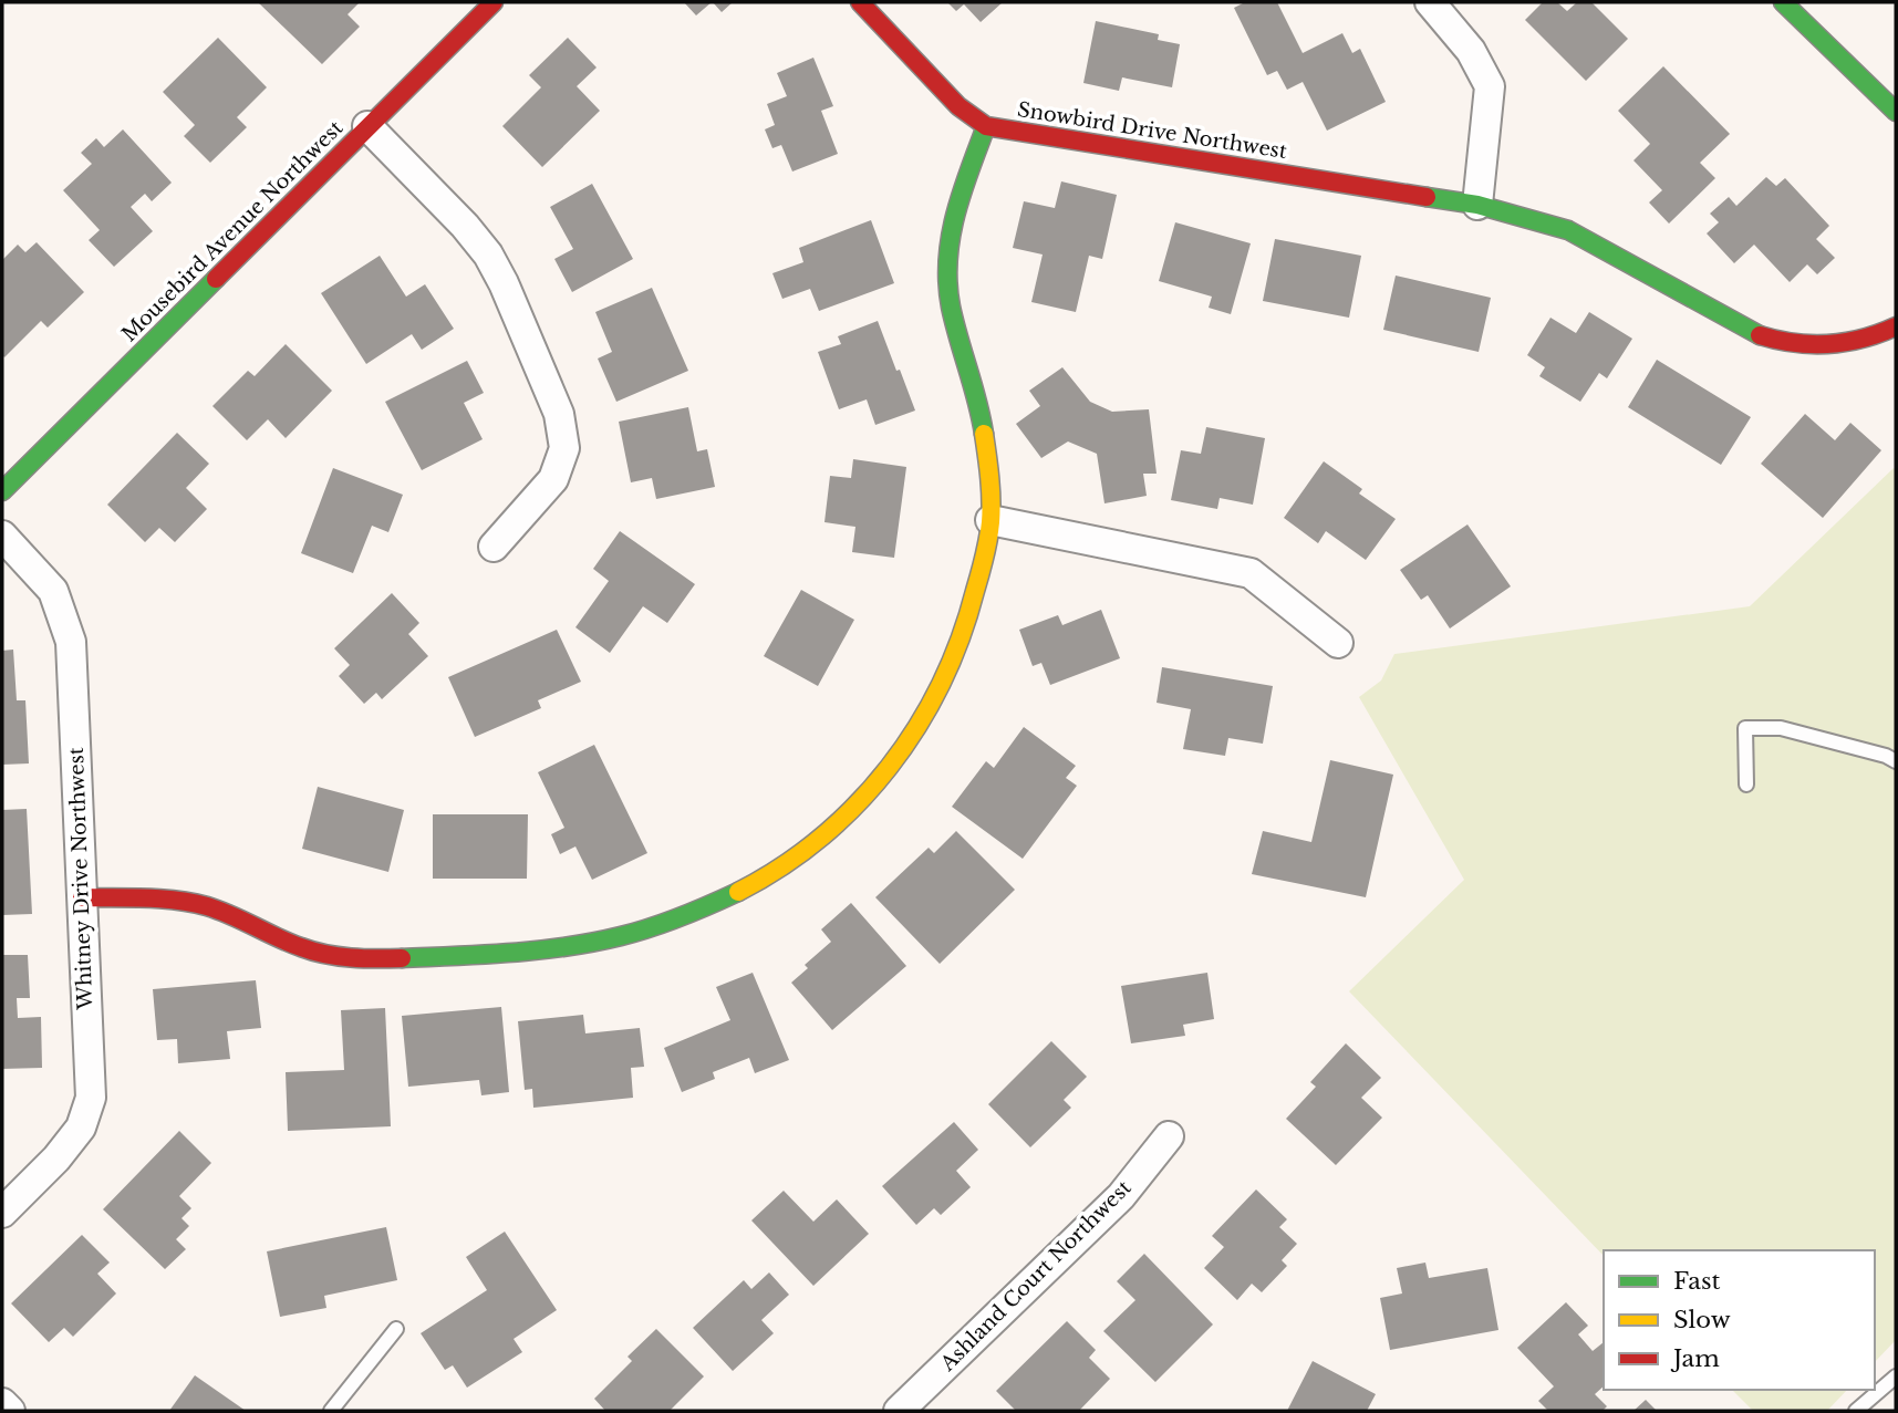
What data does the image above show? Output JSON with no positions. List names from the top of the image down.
{
  "streets": {
    "street": [
      "Snowbird Drive Northwest",
      "Mousebird Avenue Northwest",
      "Whitney Drive Northwest",
      "Ashland Court Northwest"
    ]
  },
  "legend": ["Fast", "Slow", "Jam"]
}
